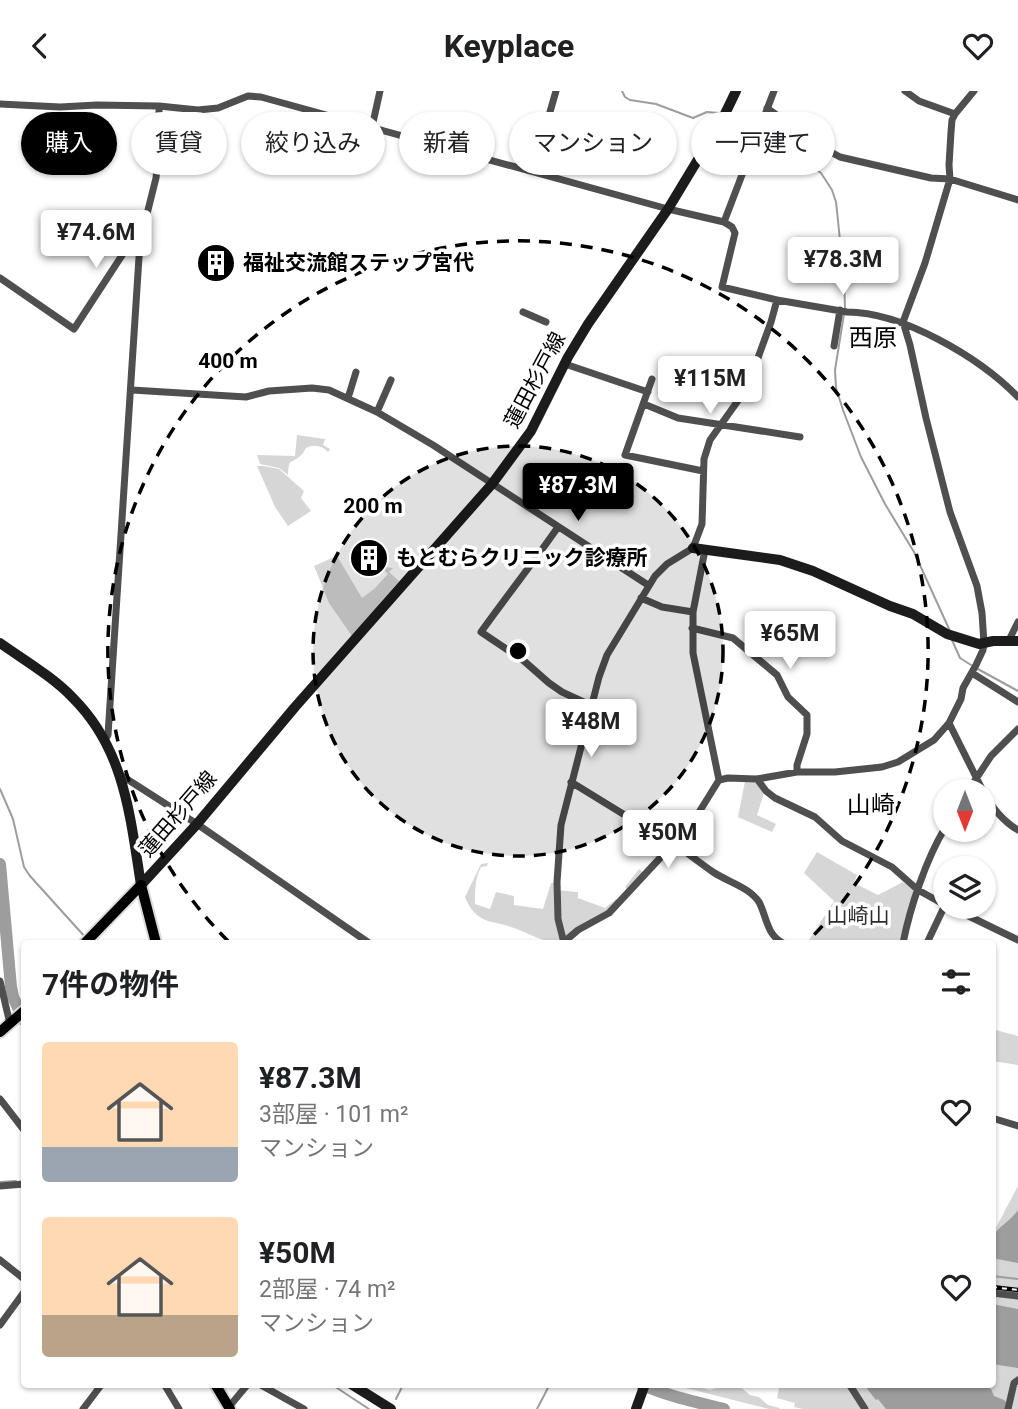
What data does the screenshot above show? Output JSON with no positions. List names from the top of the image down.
{
  "streets": {
    "main road": ["蓮田杉戸線"]
  },
  "districts": ["西原", "山崎"],
  "parks": ["山崎山"],
  "places": {
    "building": ["福祉交流館ステップ宮代", "もとむらクリニック診療所"]
  },
  "north": "bottom",
  "page": {
    "header": "Keyplace",
    "chip": [
      "購入",
      "賃貸",
      "絞り込み",
      "新着",
      "マンション",
      "一戸建て"
    ],
    "price": [
      "¥74.6M",
      "¥78.3M",
      "¥115M",
      "¥87.3M",
      "¥65M",
      "¥48M",
      "¥50M"
    ],
    "heading": "7件の物件",
    "list": [
      {
        "name": "¥87.3M",
        "note": "3部屋 · 101 m² · マンション"
      },
      {
        "name": "¥50M",
        "note": "2部屋 · 74 m² · マンション"
      }
    ]
  },
  "rings": ["400 m", "200 m"]
}
